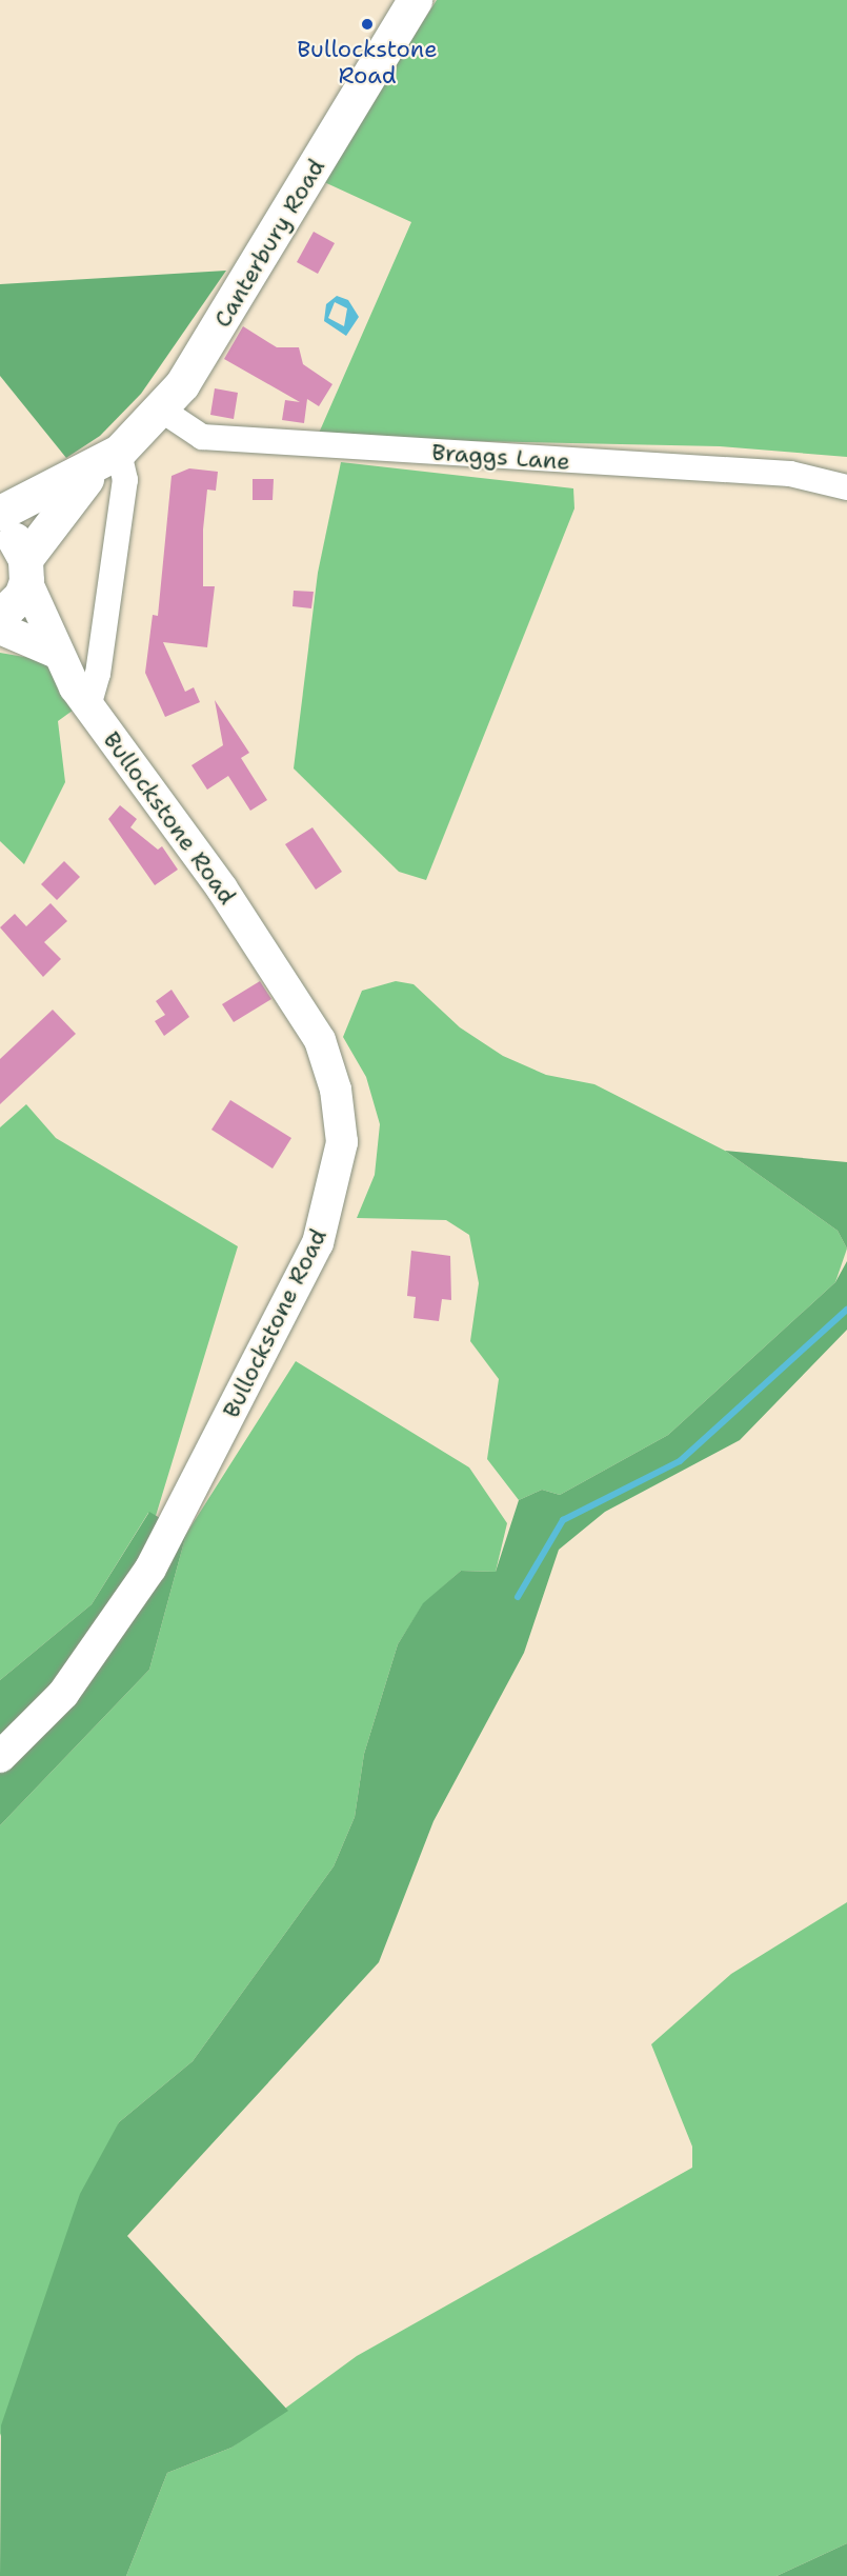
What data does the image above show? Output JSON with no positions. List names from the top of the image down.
{
  "streets": {
    "main road": ["Canterbury Road"],
    "street": ["Braggs Lane", "Bullockstone Road"]
  },
  "crossings": [
    ["Canterbury Road", "Braggs Lane"],
    ["Canterbury Road", "Bullockstone Road"]
  ],
  "places": ["Bullockstone Road"]
}
